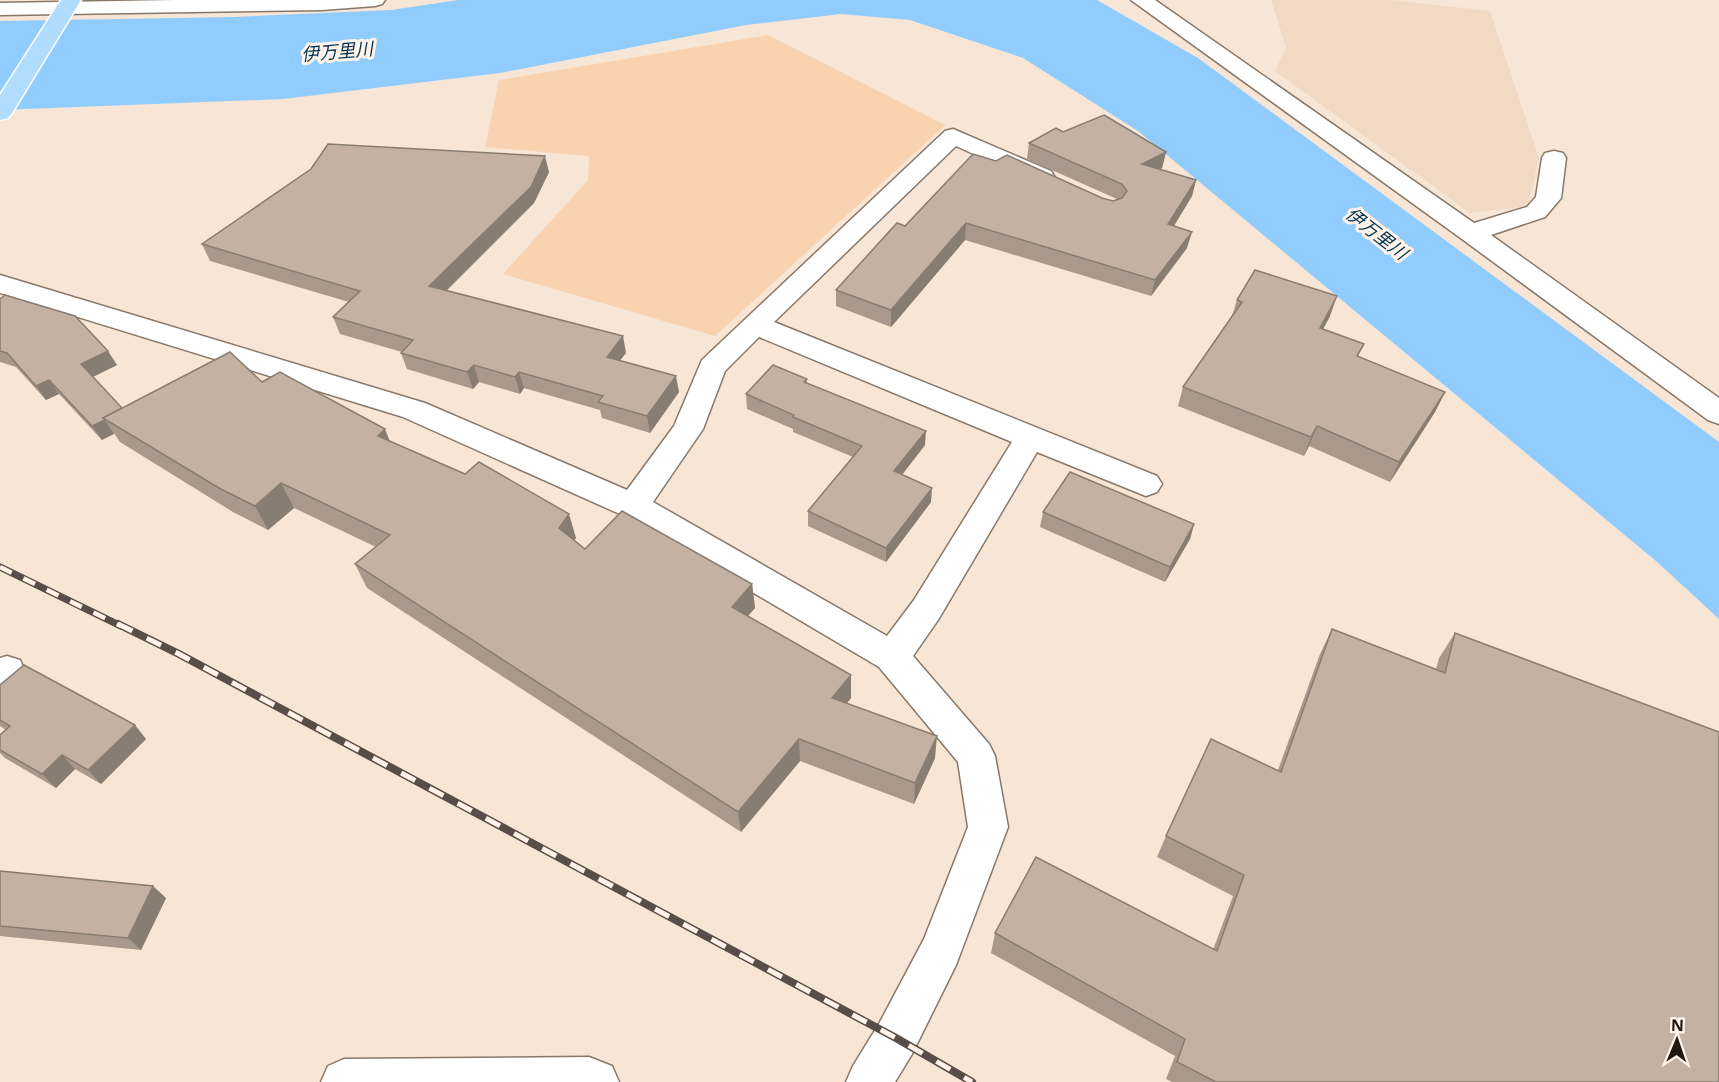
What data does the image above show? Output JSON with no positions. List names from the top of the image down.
{
  "water": ["伊万里川"],
  "north": "top"
}
